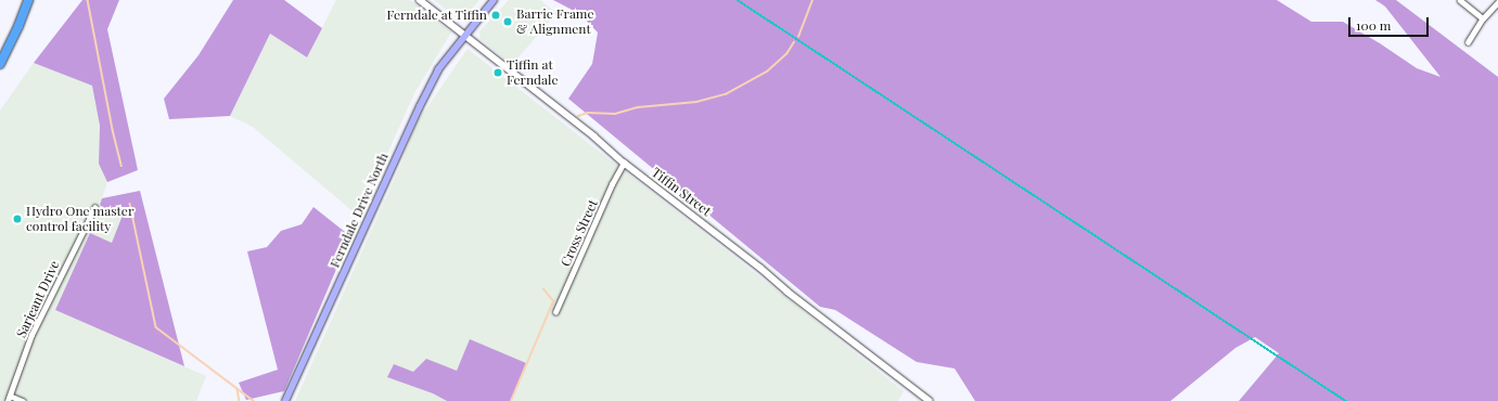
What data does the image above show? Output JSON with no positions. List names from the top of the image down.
{
  "streets": {
    "main road": ["Ferndale Drive North"],
    "street": ["Tiffin Street", "Cross Street", "Sarjeant Drive"]
  },
  "crossings": [
    ["Tiffin Street", "Ferndale Drive North"],
    ["Tiffin Street", "Cross Street"]
  ],
  "places": [
    "Ferndale at Tiffin",
    "Barrie Frame & Alignment",
    "Tiffin at Ferndale",
    "Hydro One master control facility"
  ],
  "scale_bar": "100 m"
}
